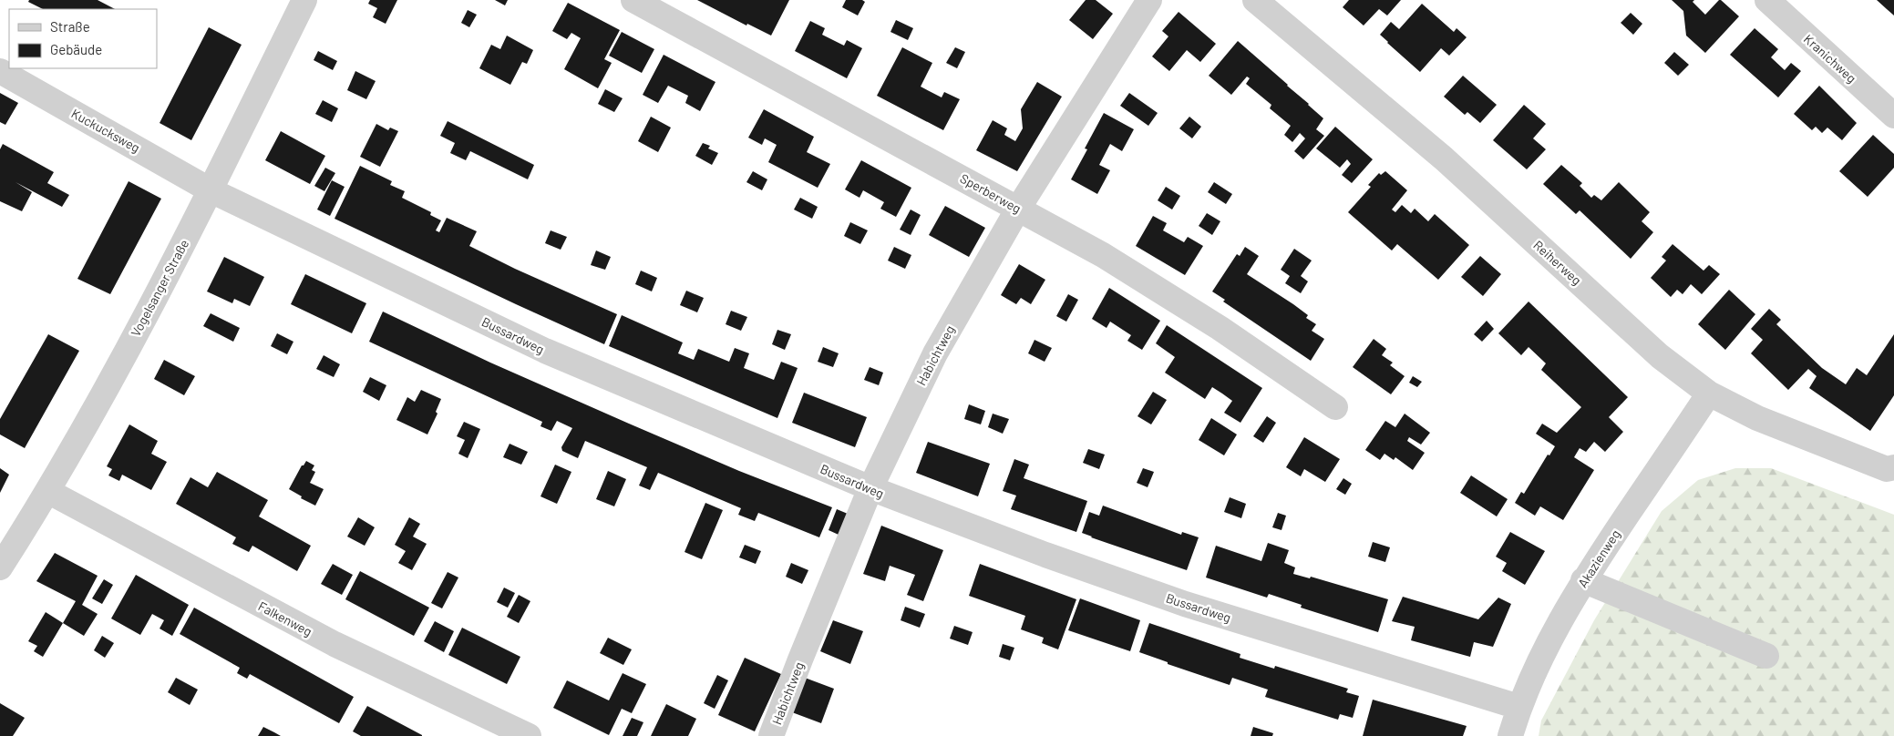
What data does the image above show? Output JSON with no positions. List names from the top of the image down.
{
  "streets": {
    "street": [
      "Kranichweg",
      "Kuckucksweg",
      "Sperberweg",
      "Reiherweg",
      "Vogelsanger Straße",
      "Bussardweg",
      "Habichtweg",
      "Akazienweg",
      "Falkenweg"
    ]
  },
  "crossings": [
    ["Kuckucksweg", "Vogelsanger Straße"],
    ["Kuckucksweg", "Bussardweg"],
    ["Sperberweg", "Habichtweg"],
    ["Reiherweg", "Akazienweg"],
    ["Vogelsanger Straße", "Bussardweg"],
    ["Vogelsanger Straße", "Falkenweg"],
    ["Bussardweg", "Habichtweg"],
    ["Bussardweg", "Akazienweg"]
  ],
  "legend": ["Straße", "Gebäude"]
}
